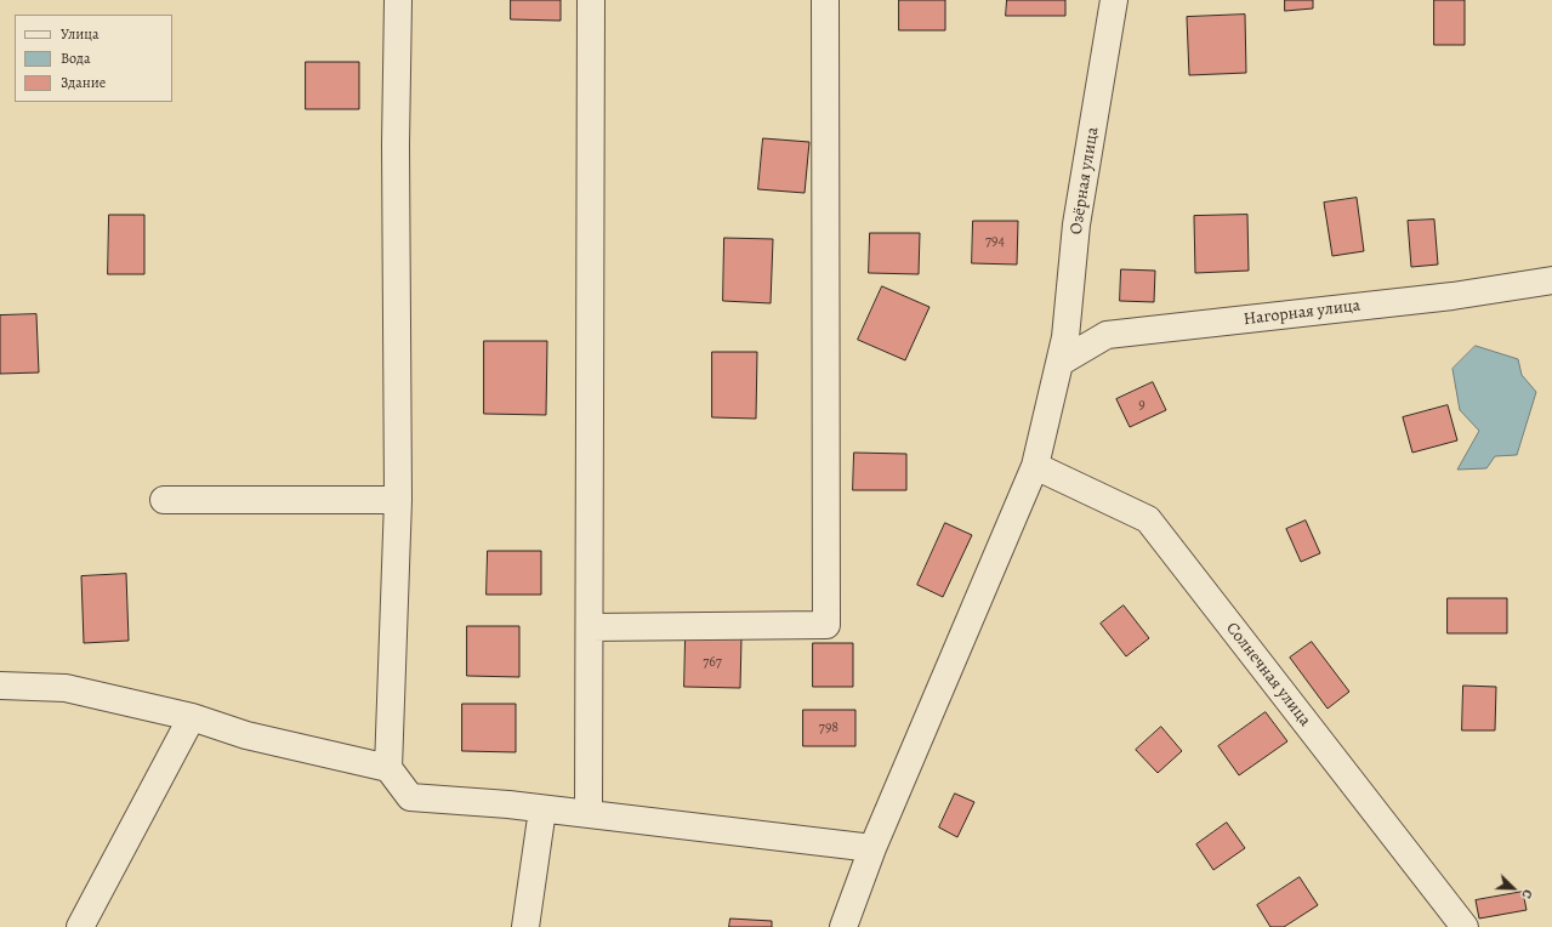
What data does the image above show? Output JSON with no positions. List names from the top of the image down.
{
  "streets": {
    "street": ["Озёрная улица", "Нагорная улица", "Солнечная улица"]
  },
  "crossings": [
    ["Озёрная улица", "Нагорная улица"],
    ["Озёрная улица", "Солнечная улица"]
  ],
  "house_numbers": [
    "794",
    "9",
    "767",
    "798"
  ],
  "legend": ["Улица", "Вода", "Здание"],
  "north": "bottom right"
}
